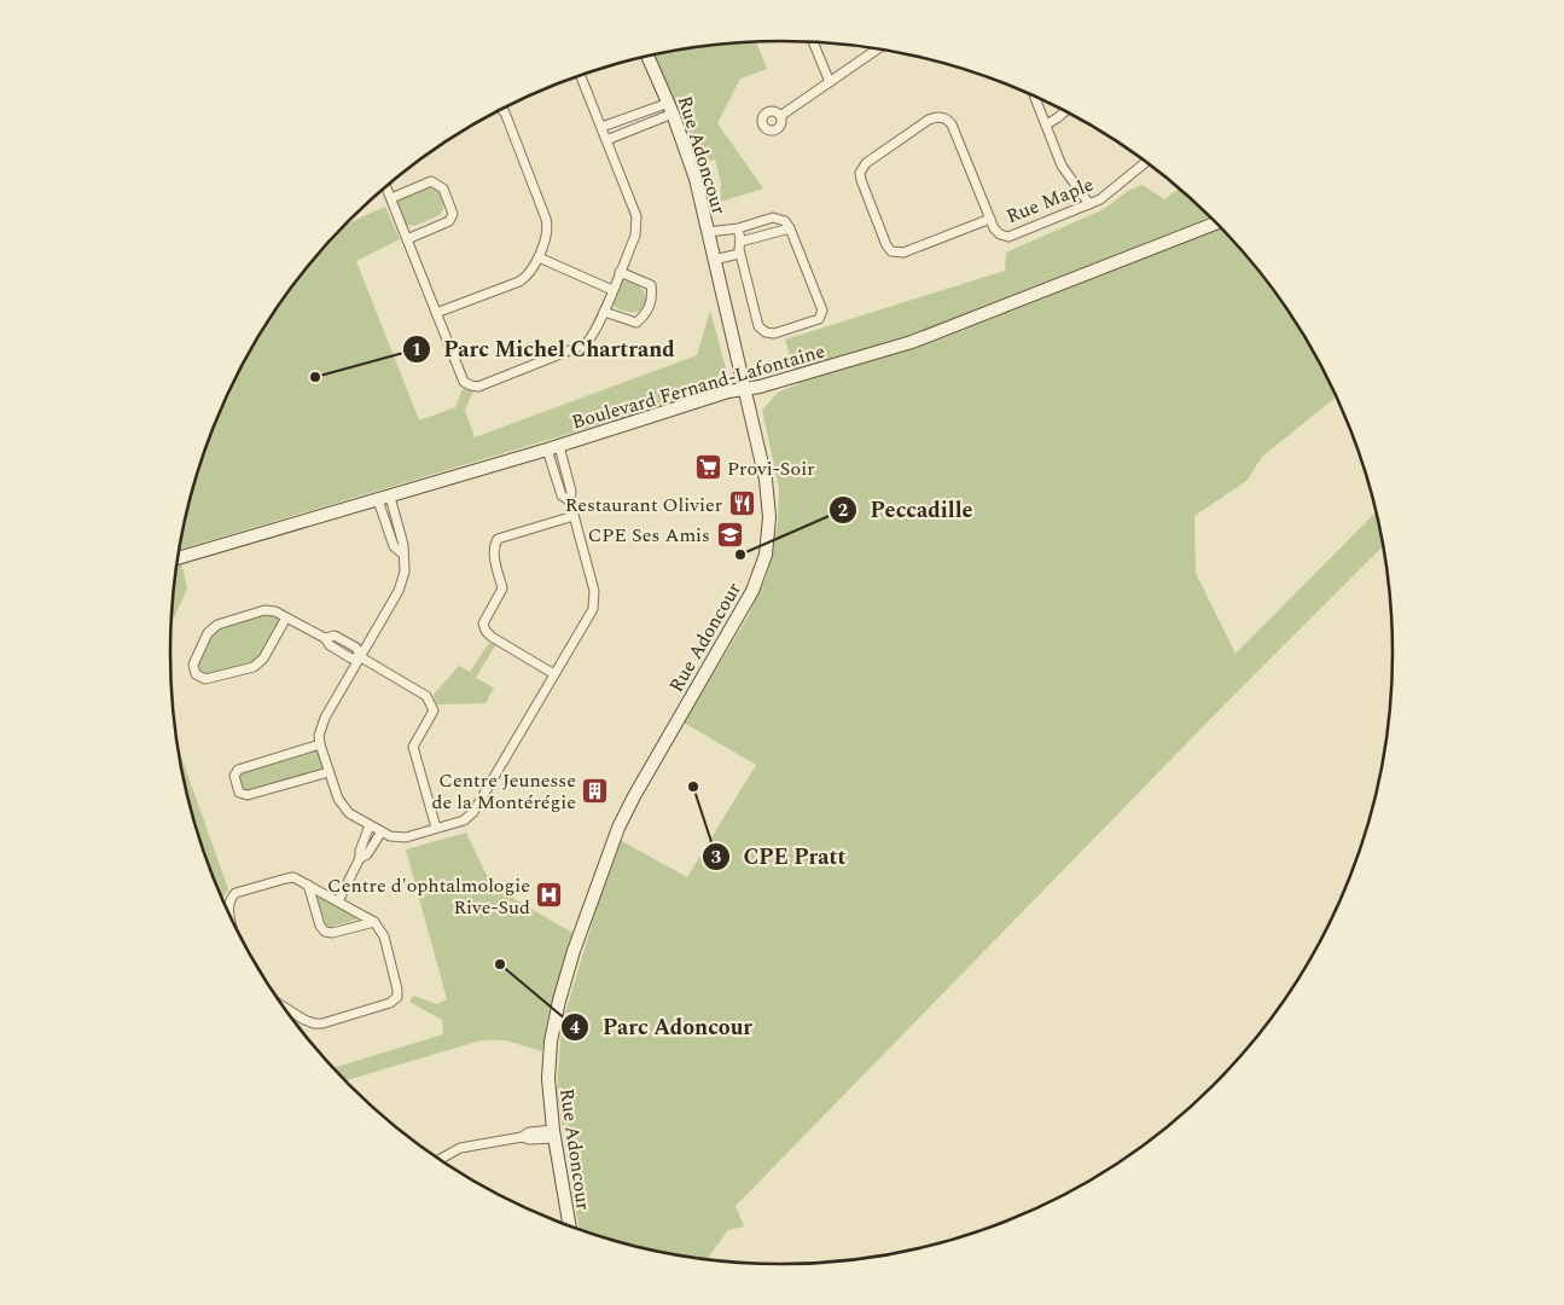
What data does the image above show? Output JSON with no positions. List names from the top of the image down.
{
  "streets": {
    "street": ["Rue Adoncour", "Rue Maple", "Boulevard Fernand-Lafontaine"]
  },
  "crossings": [
    ["Rue Adoncour", "Boulevard Fernand-Lafontaine"]
  ],
  "places": {
    "other": [
      "Parc Michel Chartrand",
      "Peccadille",
      "CPE Pratt",
      "Parc Adoncour"
    ],
    "supermarket": ["Provi-Soir"],
    "restaurant": ["Restaurant Olivier"],
    "school or university": ["CPE Ses Amis"],
    "building": ["Centre Jeunesse de la Montérégie"],
    "hospital": ["Centre d'ophtalmologie Rive-Sud"]
  }
}
